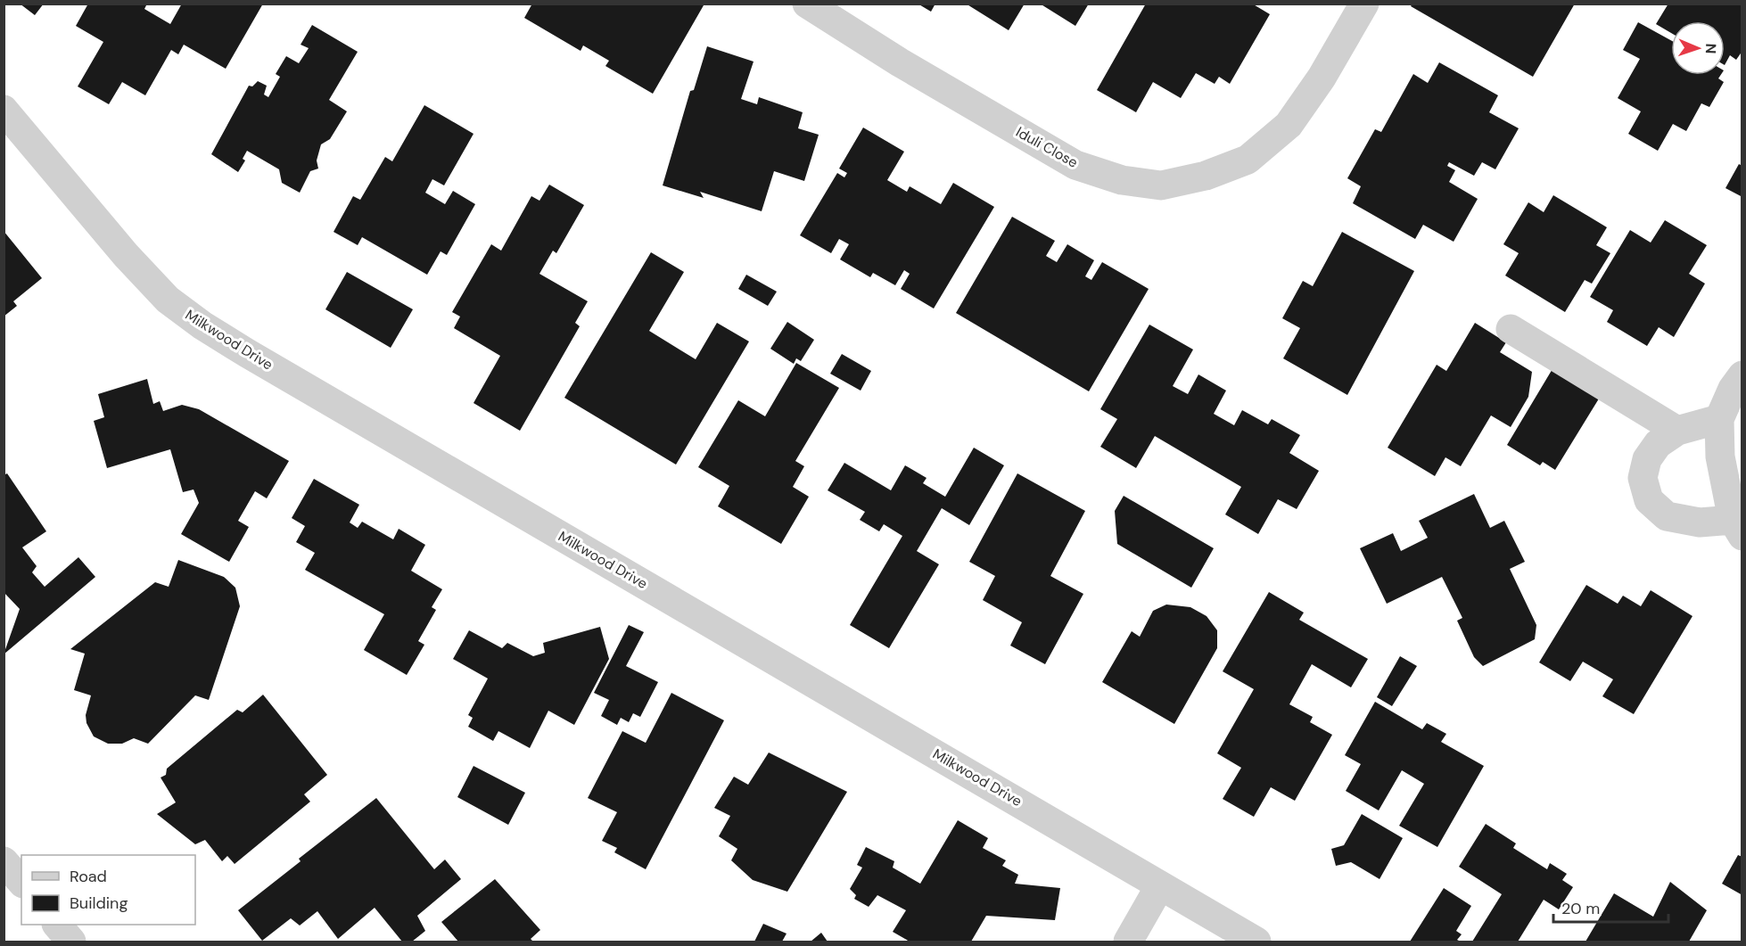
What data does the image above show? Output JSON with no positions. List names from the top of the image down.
{
  "streets": {
    "street": ["Iduli Close", "Milkwood Drive"]
  },
  "legend": ["Road", "Building"],
  "scale_bar": "20 m",
  "north": "right"
}
